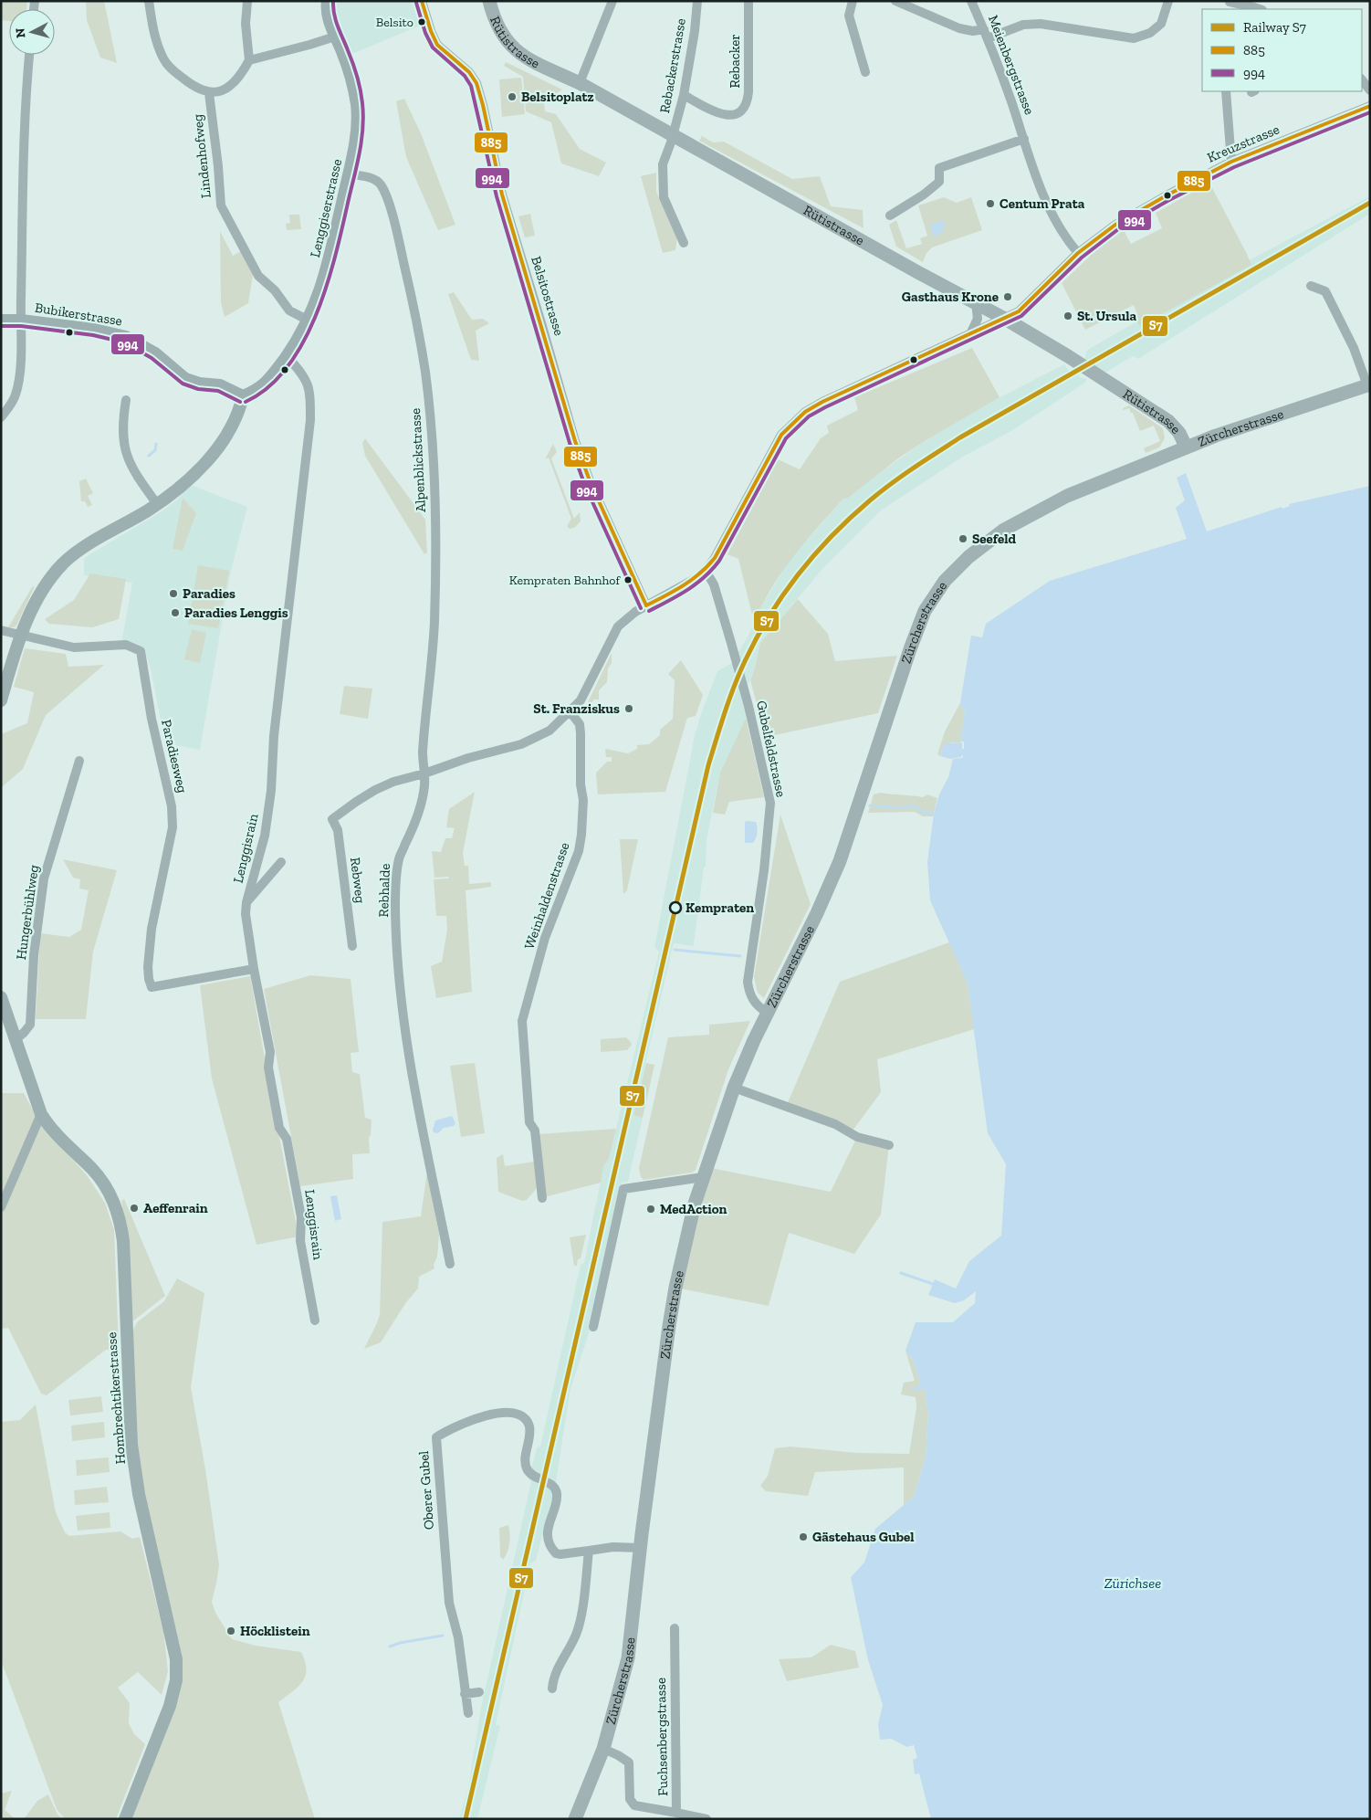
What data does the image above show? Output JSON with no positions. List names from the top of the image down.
{
  "streets": {
    "main road": ["Rütistrasse", "Zürcherstrasse"],
    "street": [
      "Rebacker",
      "Meienbergstrasse",
      "Rebackerstrasse",
      "Kreuzstrasse",
      "Lindenhofweg",
      "Lenggiserstrasse",
      "Belsitostrasse",
      "Bubikerstrasse",
      "Alpenblickstrasse",
      "Gubelfeldstrasse",
      "Paradiesweg",
      "Lenggisrain",
      "Rebweg",
      "Rebhalde",
      "Weinhaldenstrasse",
      "Hungerbühlweg",
      "Hombrechtikerstrasse",
      "Oberer Gubel",
      "Fuchsenbergstrasse"
    ]
  },
  "crossings": [
    ["Rütistrasse", "Rebackerstrasse"],
    ["Rütistrasse", "Kreuzstrasse"],
    ["Rütistrasse", "Zürcherstrasse"],
    ["Rebacker", "Rebackerstrasse"],
    ["Meienbergstrasse", "Kreuzstrasse"],
    ["Kreuzstrasse", "Belsitostrasse"],
    ["Kreuzstrasse", "Gubelfeldstrasse"],
    ["Kreuzstrasse", "Weinhaldenstrasse"],
    ["Lindenhofweg", "Lenggiserstrasse"],
    ["Lenggiserstrasse", "Bubikerstrasse"],
    ["Lenggiserstrasse", "Alpenblickstrasse"],
    ["Lenggiserstrasse", "Lenggisrain"],
    ["Zürcherstrasse", "Gubelfeldstrasse"],
    ["Zürcherstrasse", "Oberer Gubel"],
    ["Zürcherstrasse", "Fuchsenbergstrasse"],
    ["Alpenblickstrasse", "Rebweg"],
    ["Alpenblickstrasse", "Rebhalde"],
    ["Paradiesweg", "Lenggisrain"],
    ["Rebweg", "Rebhalde"],
    ["Hungerbühlweg", "Hombrechtikerstrasse"]
  ],
  "water": ["Zürichsee"],
  "places": [
    "Belsito",
    "Belsitoplatz",
    "Centum Prata",
    "Gasthaus Krone",
    "St. Ursula",
    "Seefeld",
    "Kempraten Bahnhof",
    "Paradies",
    "Paradies Lenggis",
    "St. Franziskus",
    "Kempraten",
    "Aeffenrain",
    "MedAction",
    "Gästehaus Gubel",
    "Höcklistein"
  ],
  "lines": ["transit line 885", "transit line 994", "rail line S7"],
  "legend": ["Railway S7", "885", "994"],
  "north": "left"
}
